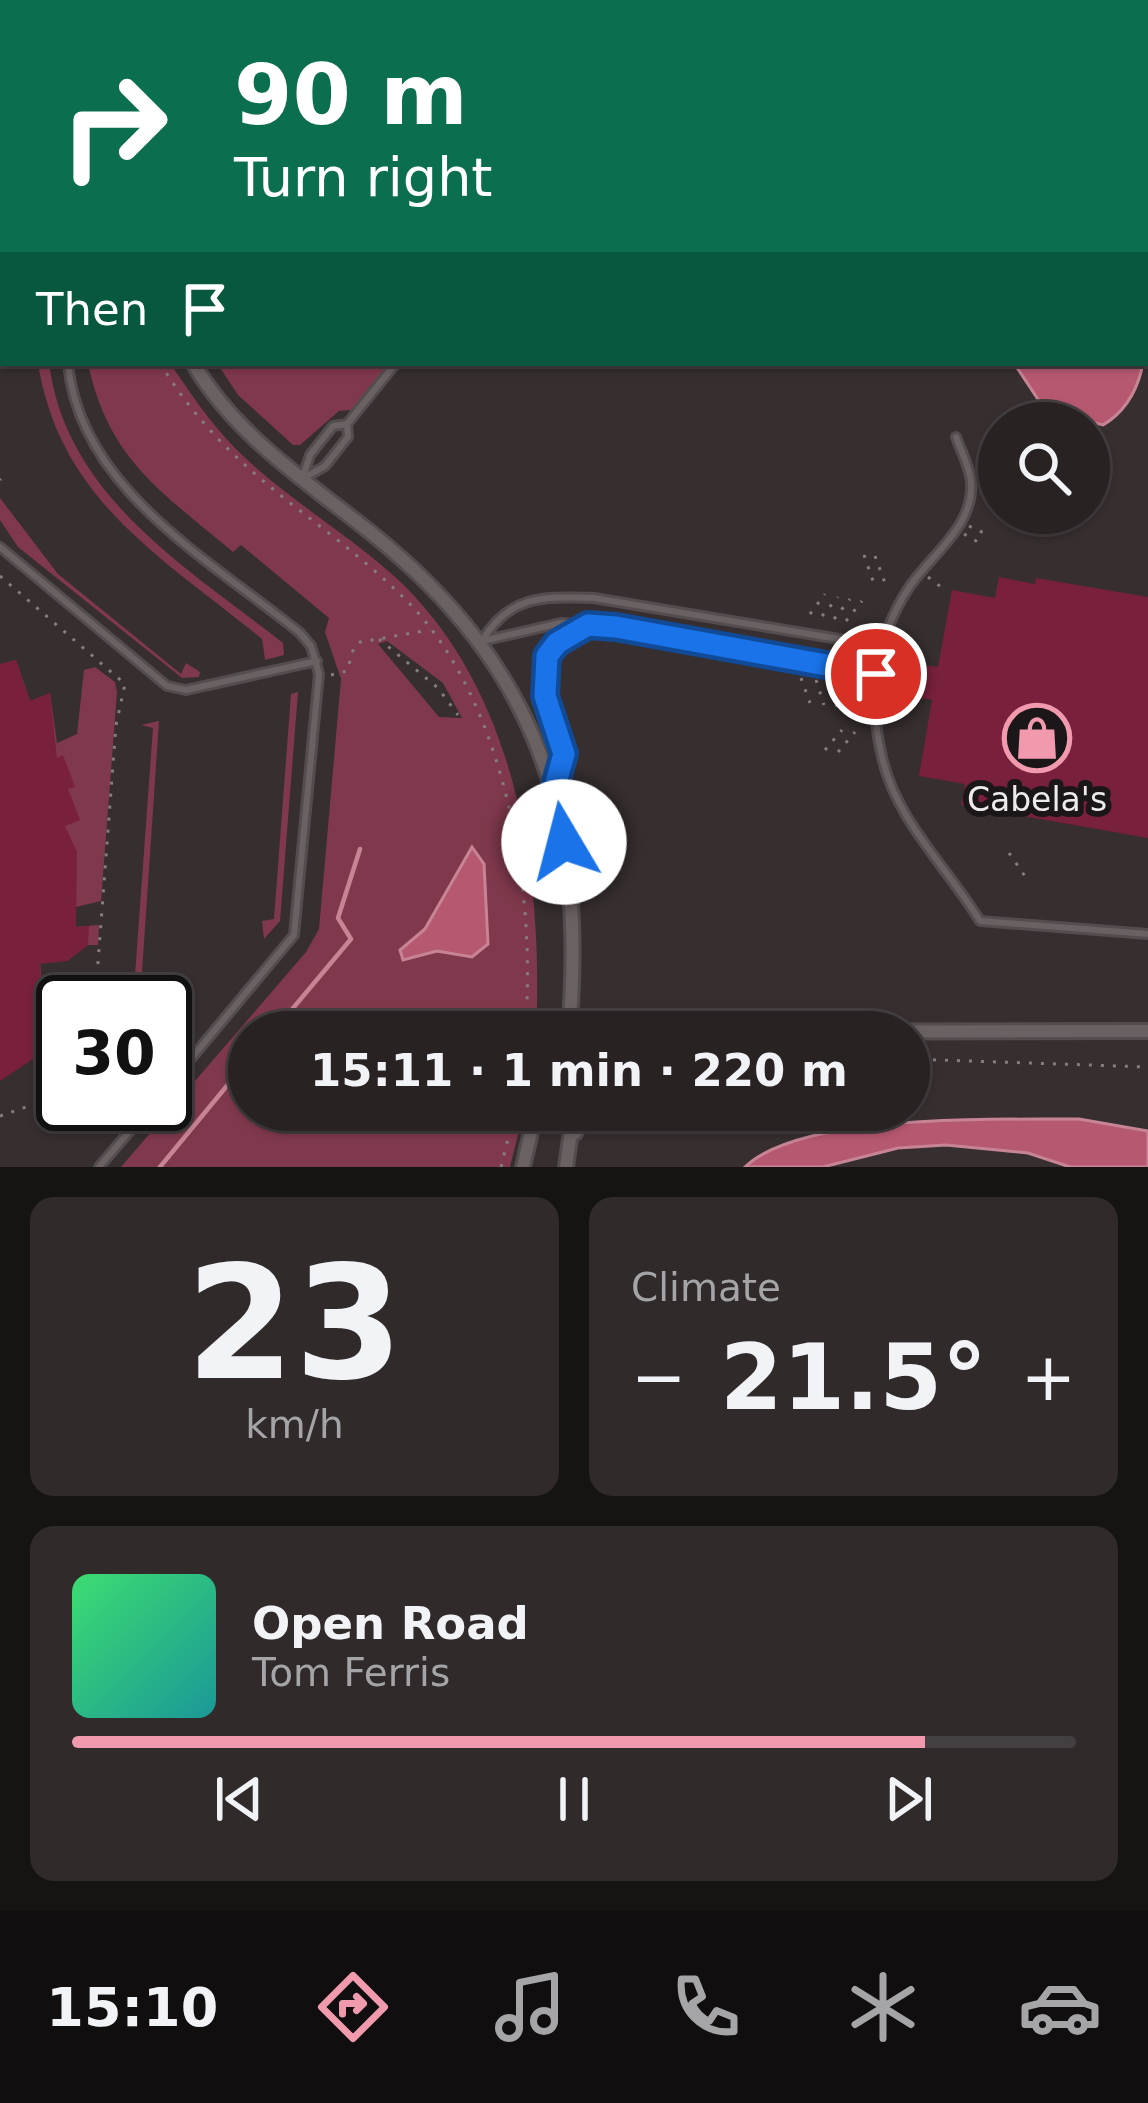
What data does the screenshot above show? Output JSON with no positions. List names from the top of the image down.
{
  "places": {
    "shop": ["Cabela's"]
  },
  "page": {
    "turn": ["90 m", "Turn right"],
    "then": "Then",
    "limit": "30",
    "trip": "15:11 · 1 min · 220 m",
    "tile": [
      ["23", "km/h"],
      "Climate"
    ],
    "heat": ["−", "21.5°", "+"],
    "song": ["Open Road", "Tom Ferris"],
    "tabs": "15:10"
  }
}
